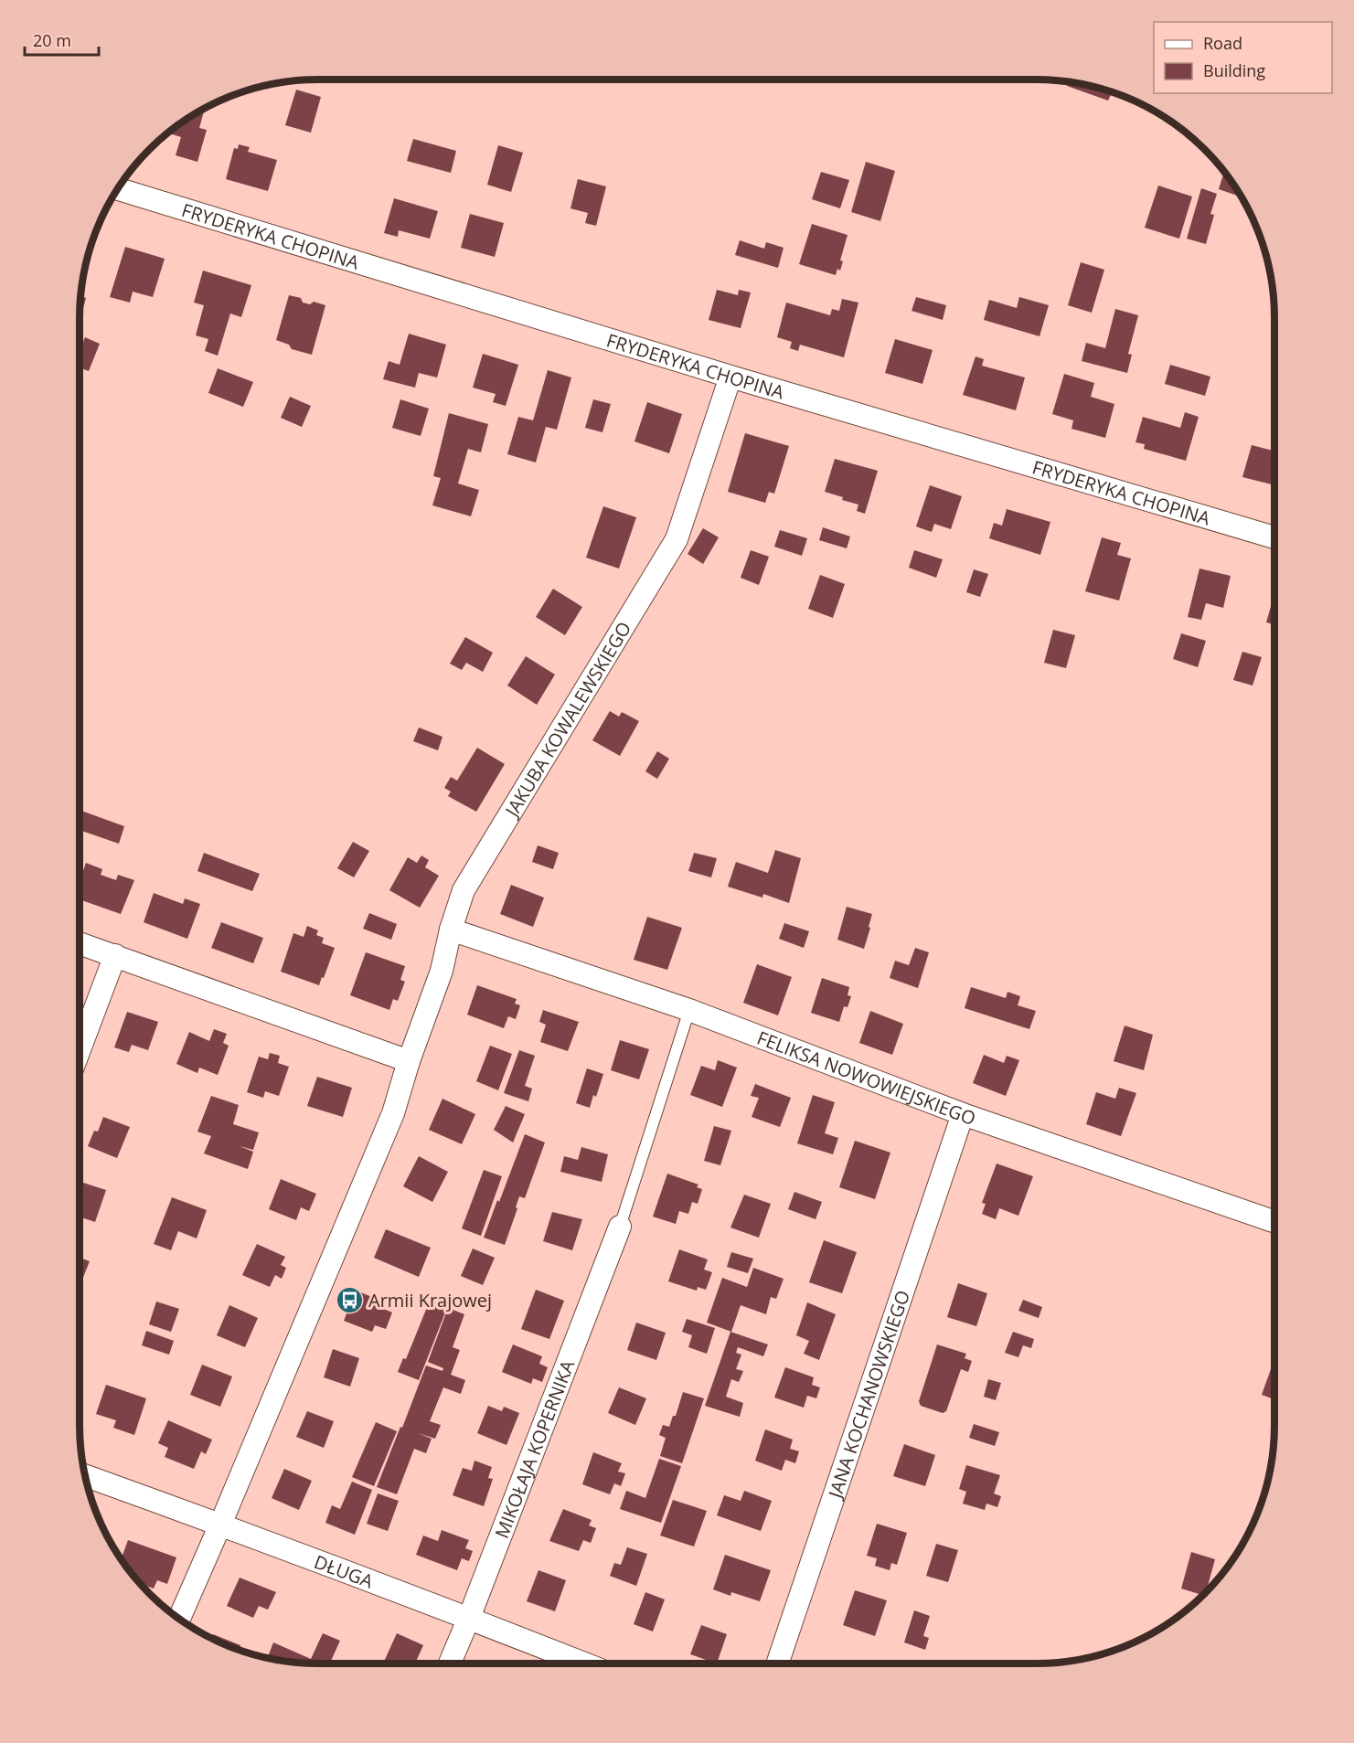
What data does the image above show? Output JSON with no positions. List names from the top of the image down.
{
  "streets": {
    "street": [
      "FRYDERYKA CHOPINA",
      "JAKUBA KOWALEWSKIEGO",
      "FELIKSA NOWOWIEJSKIEGO",
      "JANA KOCHANOWSKIEGO",
      "MIKOŁAJA KOPERNIKA",
      "DŁUGA"
    ]
  },
  "crossings": [
    ["FRYDERYKA CHOPINA", "JAKUBA KOWALEWSKIEGO"],
    ["JAKUBA KOWALEWSKIEGO", "FELIKSA NOWOWIEJSKIEGO"],
    ["FELIKSA NOWOWIEJSKIEGO", "JANA KOCHANOWSKIEGO"],
    ["MIKOŁAJA KOPERNIKA", "DŁUGA"]
  ],
  "places": {
    "bus stop": ["Armii Krajowej"]
  },
  "legend": ["Road", "Building"],
  "scale_bar": "20 m"
}
